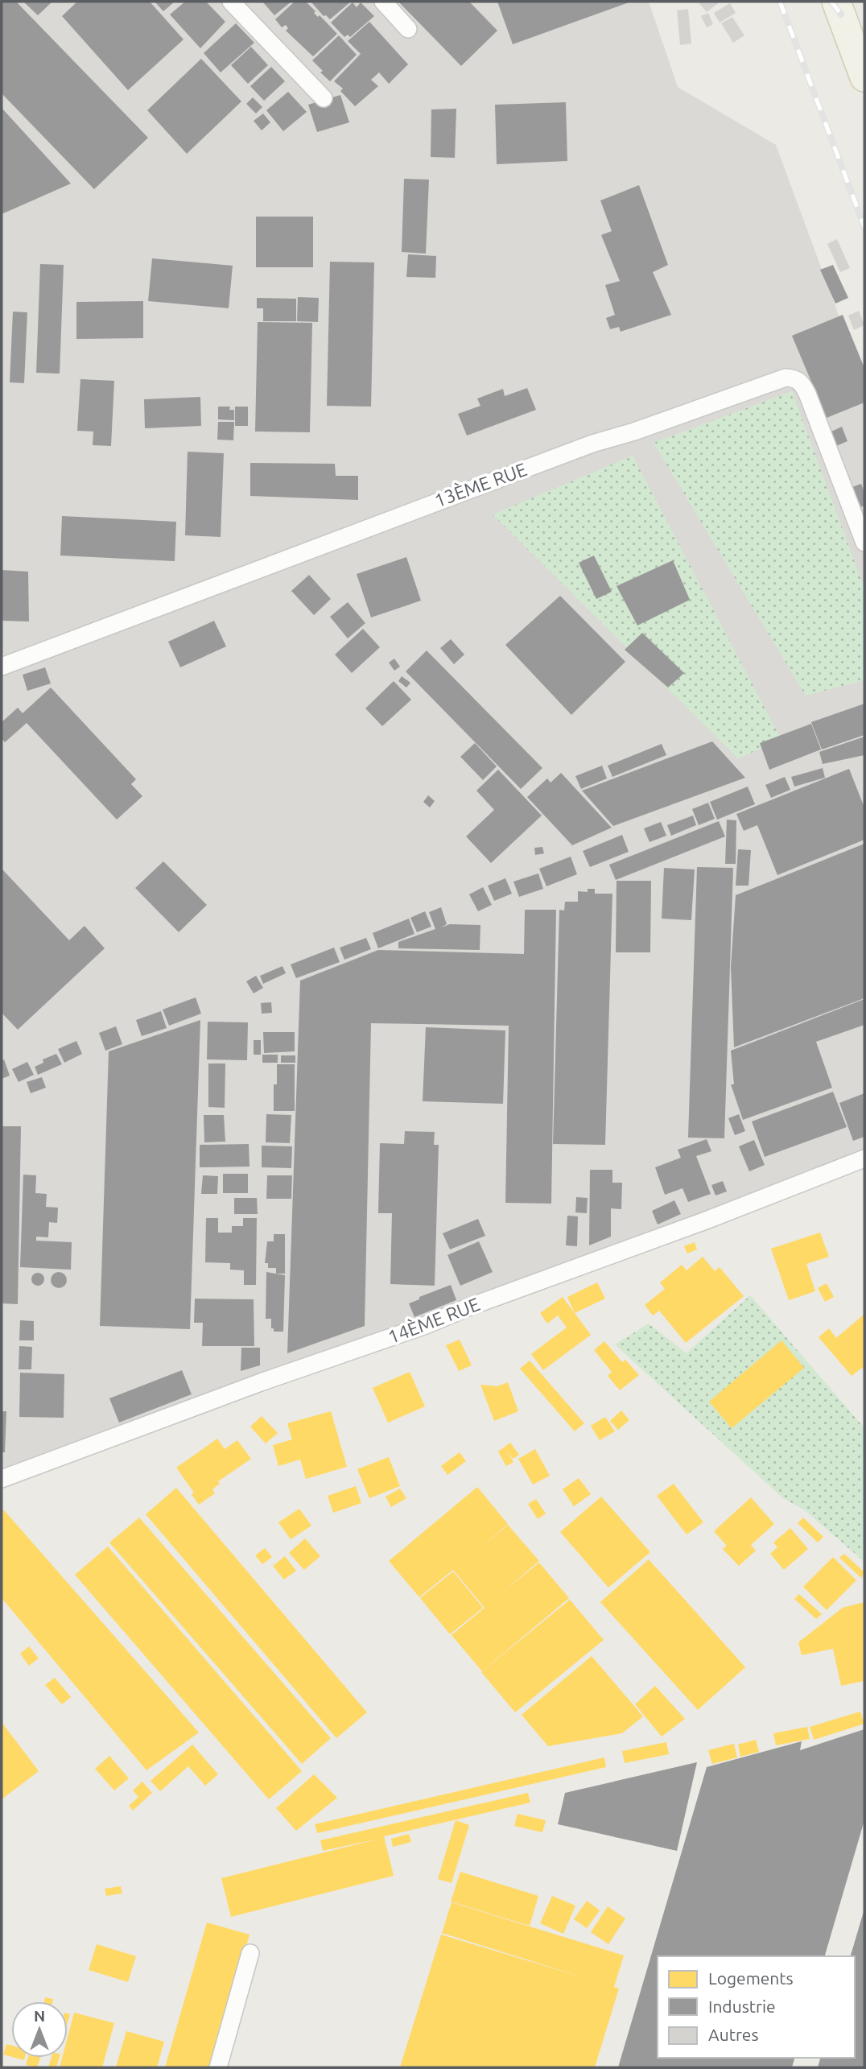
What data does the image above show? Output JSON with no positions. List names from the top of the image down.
{
  "streets": {
    "street": ["13ÈME RUE", "14ÈME RUE"]
  },
  "legend": ["Logements", "Industrie", "Autres"],
  "north": "top"
}
